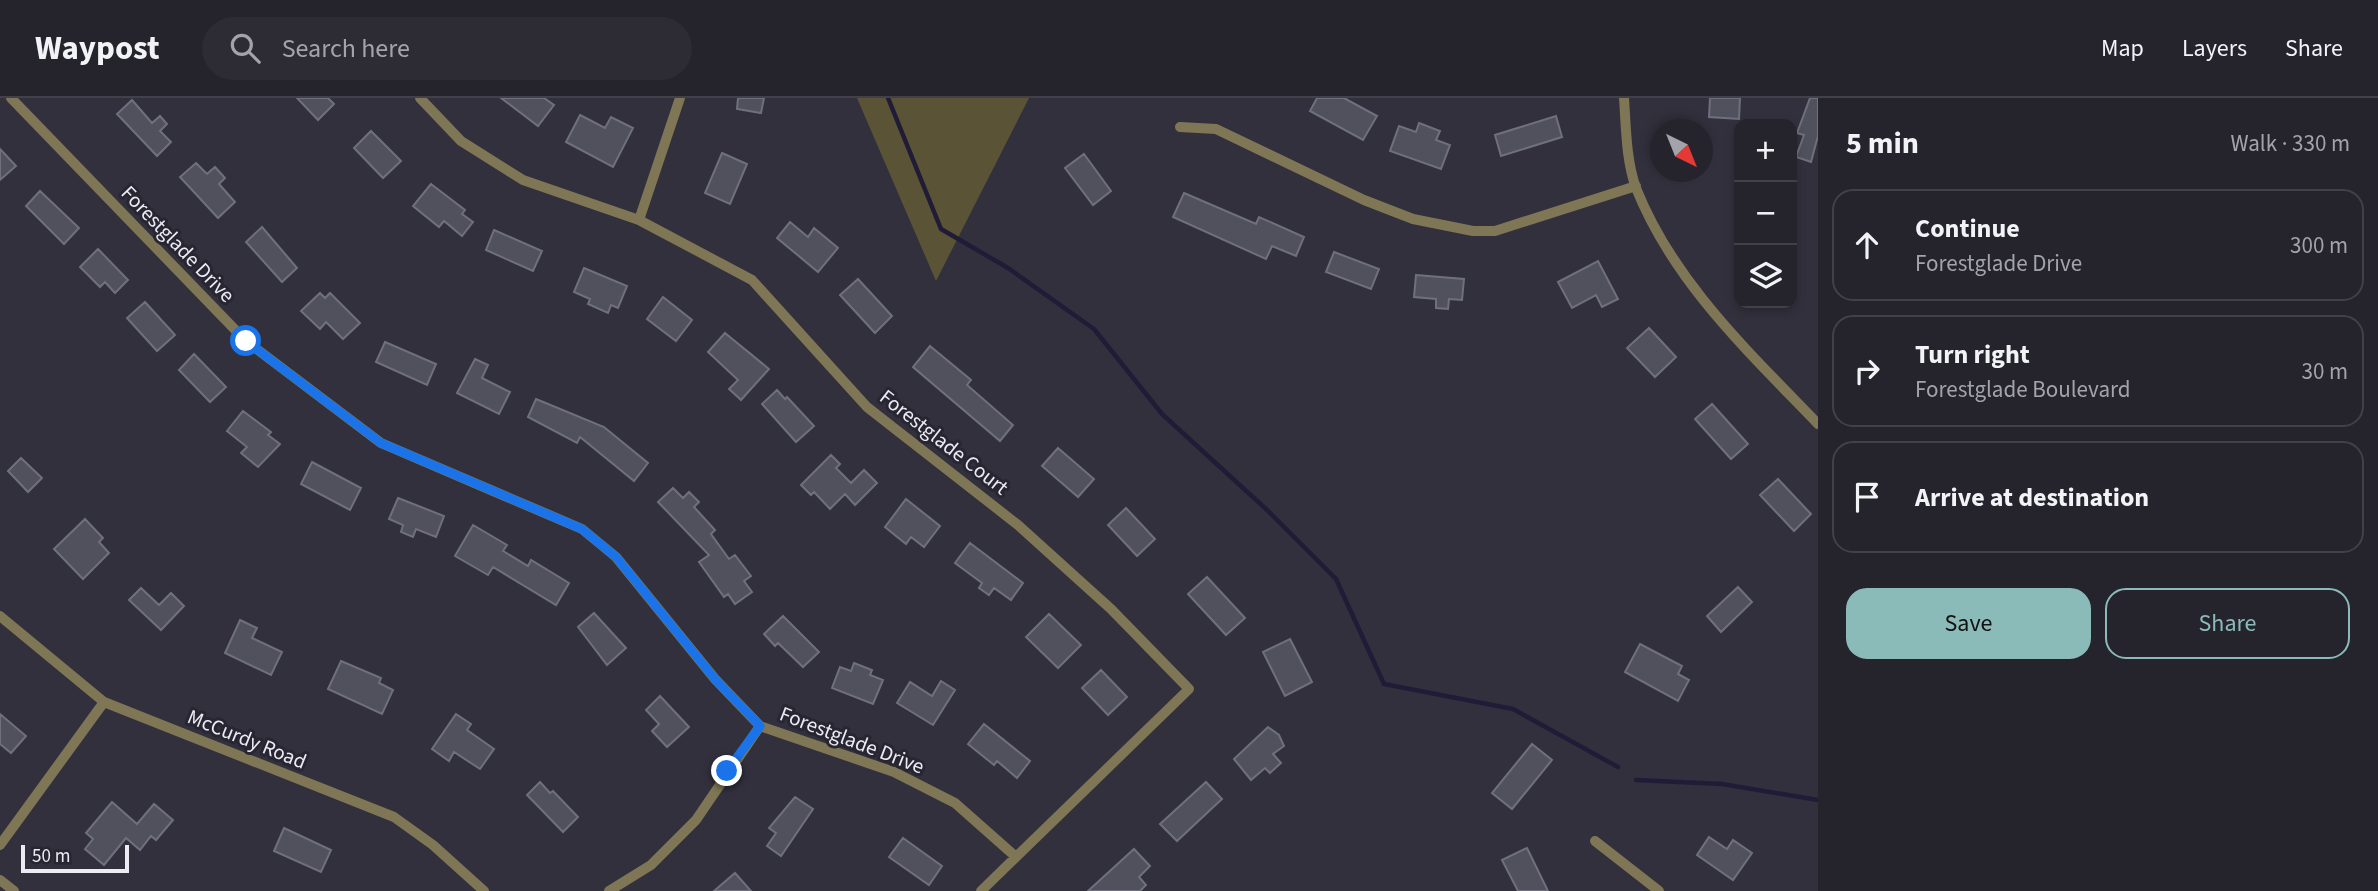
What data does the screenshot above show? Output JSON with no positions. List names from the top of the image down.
{
  "streets": {
    "street": ["Forestglade Drive", "Forestglade Court", "McCurdy Road"]
  },
  "crossings": [
    ["Forestglade Drive", "Forestglade Court"]
  ],
  "scale_bar": "50 m",
  "north": "bottom right",
  "page": {
    "header": "Waypost",
    "search": "Search here",
    "nav": ["Map", "Layers", "Share"],
    "heading": ["5 min", "Walk · 330 m"],
    "map_buttons": ["+", "−"],
    "list": [
      ["Continue", "Forestglade Drive", "300 m"],
      ["Turn right", "Forestglade Boulevard", "30 m"],
      "Arrive at destination"
    ],
    "buttons": ["Save", "Share"],
    "scale": "50 m"
  }
}
